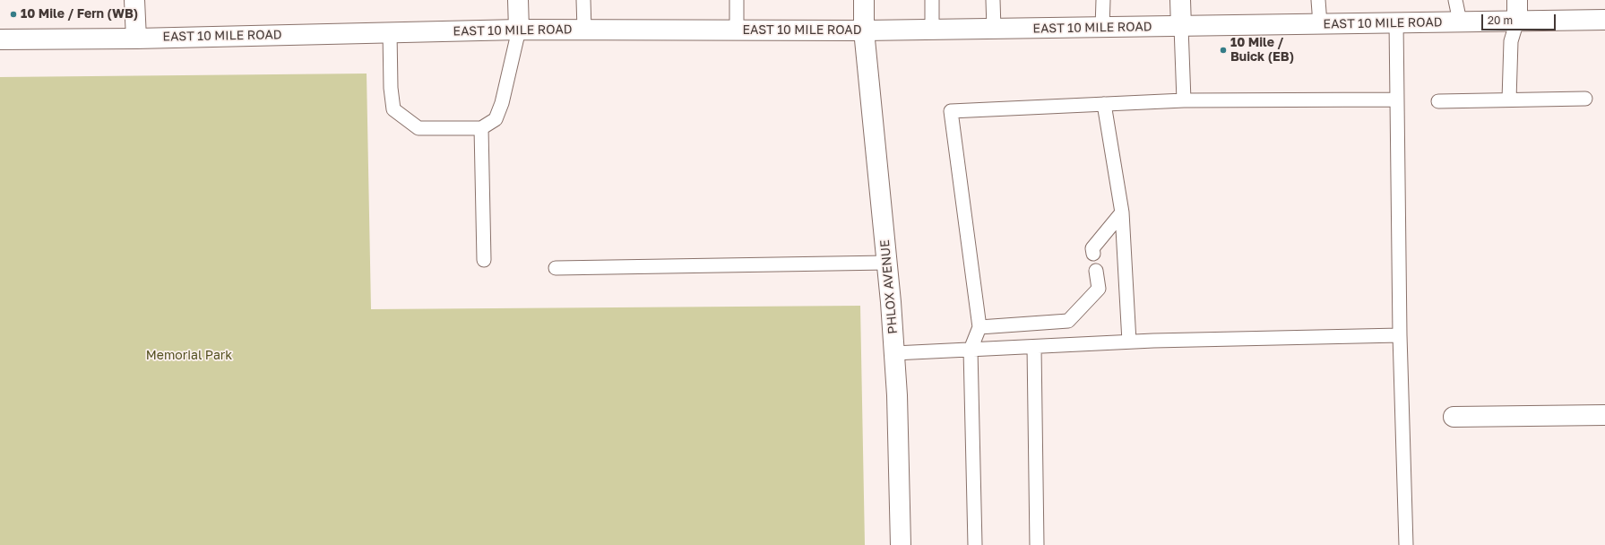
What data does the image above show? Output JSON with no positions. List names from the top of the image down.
{
  "streets": {
    "main road": ["EAST 10 MILE ROAD", "PHLOX AVENUE"]
  },
  "crossings": [
    ["EAST 10 MILE ROAD", "PHLOX AVENUE"]
  ],
  "parks": ["Memorial Park"],
  "places": ["10 Mile / Fern (WB)", "10 Mile / Buick (EB)"],
  "scale_bar": "20 m"
}
